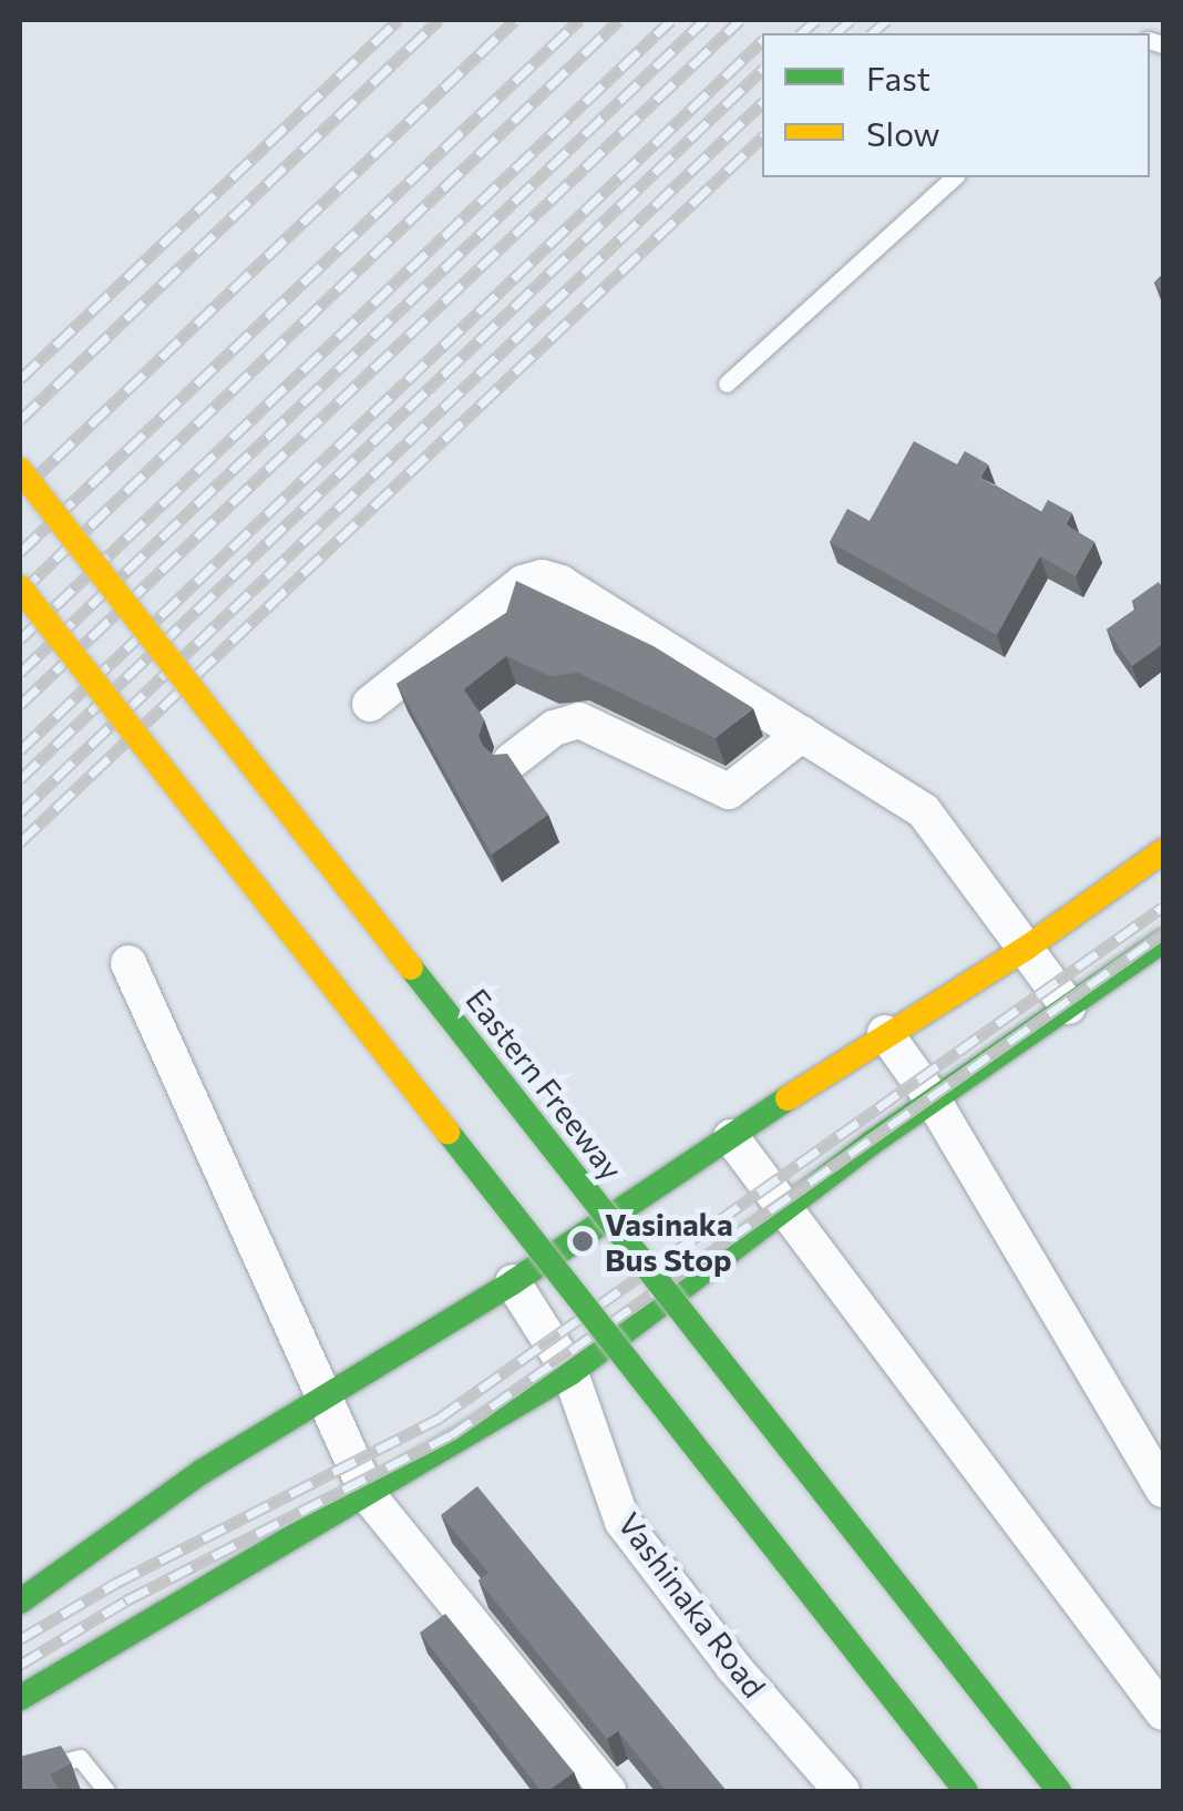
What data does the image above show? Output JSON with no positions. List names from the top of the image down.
{
  "streets": {
    "main road": ["Eastern Freeway"],
    "street": ["Vashinaka Road"]
  },
  "places": ["Vasinaka Bus Stop"],
  "legend": ["Fast", "Slow"]
}
